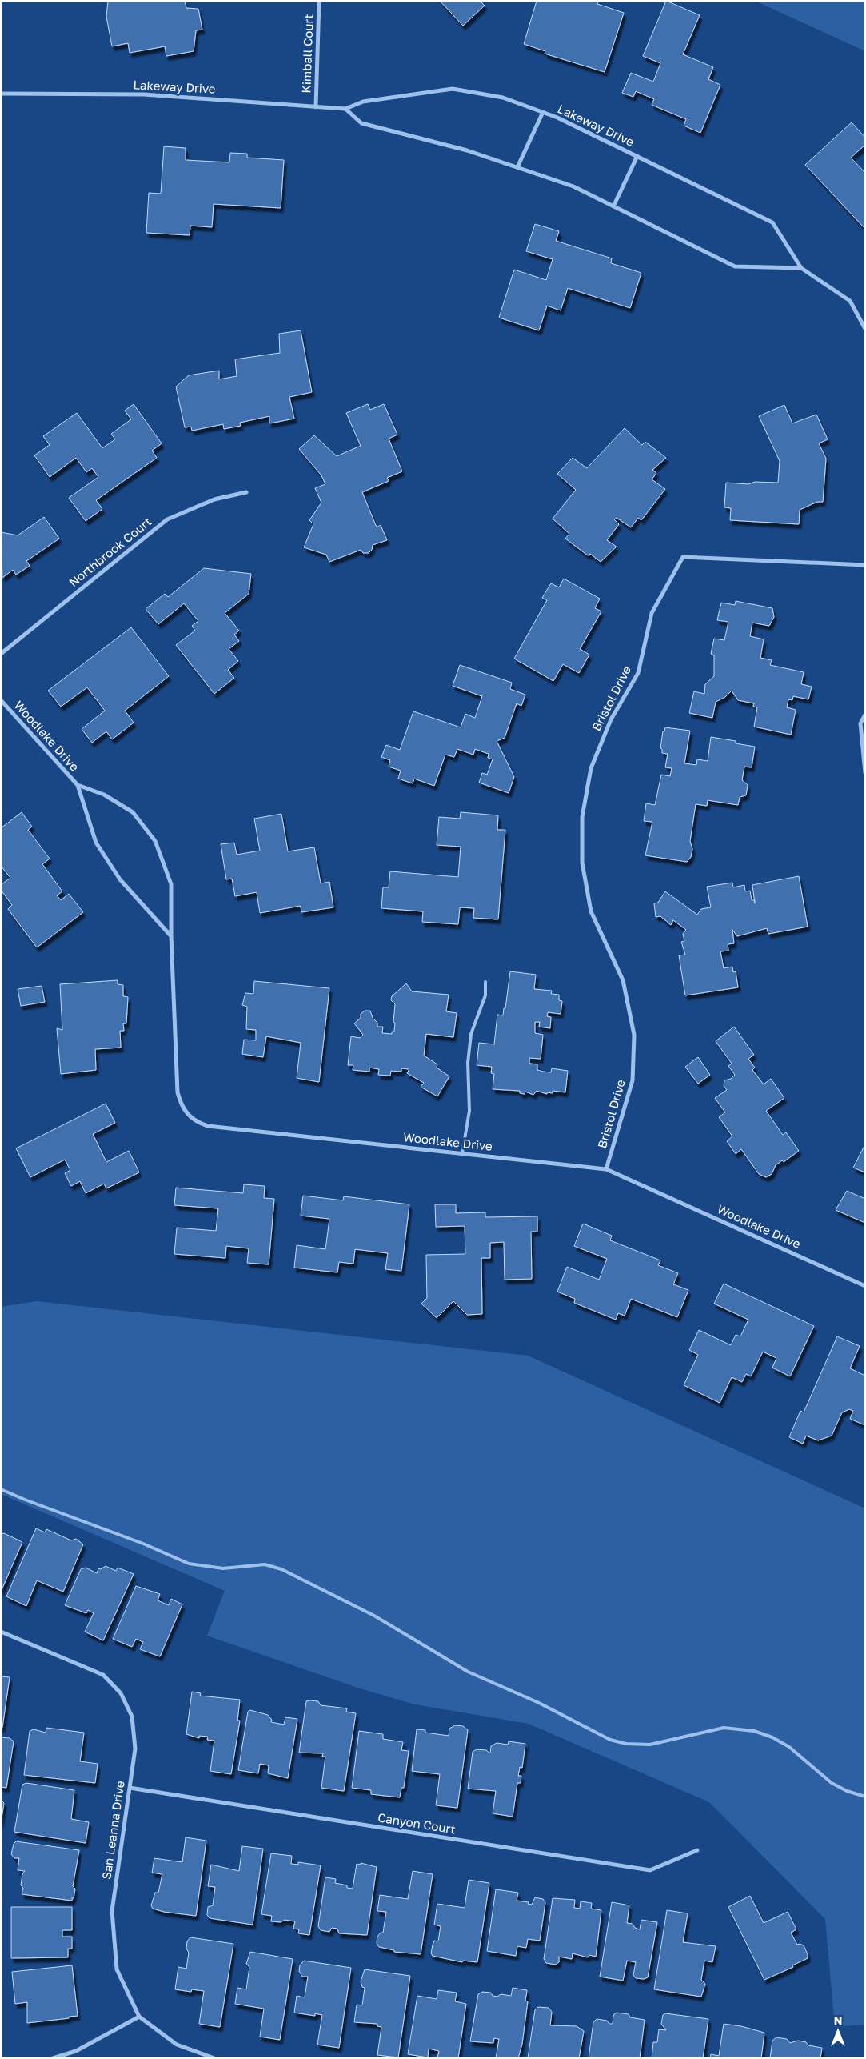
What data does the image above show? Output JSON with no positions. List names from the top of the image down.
{
  "streets": {
    "street": [
      "Kimball Court",
      "Lakeway Drive",
      "Northbrook Court",
      "Bristol Drive",
      "Woodlake Drive",
      "Canyon Court",
      "San Leanna Drive"
    ]
  },
  "crossings": [
    ["Kimball Court", "Lakeway Drive"],
    ["Bristol Drive", "Woodlake Drive"],
    ["Canyon Court", "San Leanna Drive"]
  ],
  "north": "top"
}
